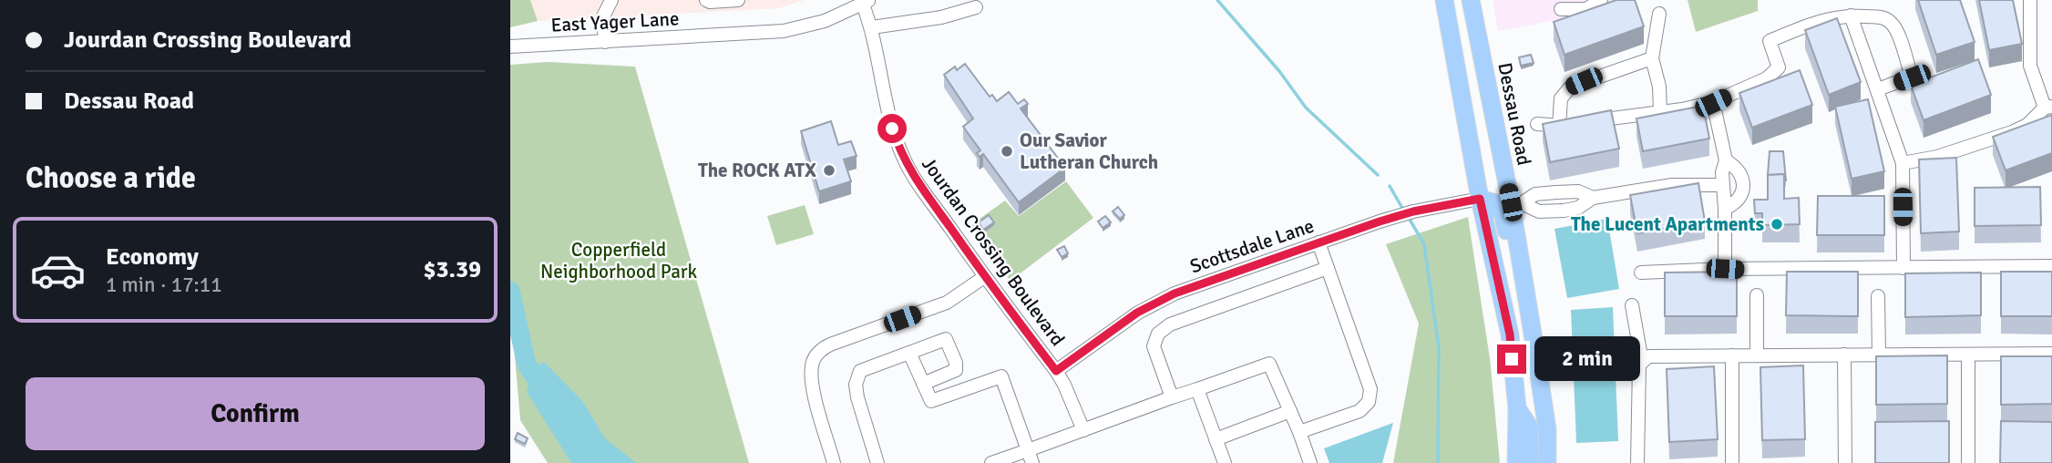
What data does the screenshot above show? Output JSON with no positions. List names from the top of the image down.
{
  "streets": {
    "main road": ["Dessau Road"],
    "street": ["East Yager Lane", "Scottsdale Lane", "Jourdan Crossing Boulevard"]
  },
  "crossings": [
    ["East Yager Lane", "Jourdan Crossing Boulevard"],
    ["Scottsdale Lane", "Jourdan Crossing Boulevard"]
  ],
  "parks": ["Copperfield Neighborhood Park"],
  "places": ["Our Savior Lutheran Church", "The ROCK ATX", "The Lucent Apartments"],
  "page": {
    "banner": ["Jourdan Crossing Boulevard", "Dessau Road"],
    "heading": "Choose a ride",
    "list": [
      {
        "name": "Economy",
        "note": "1 min · 17:11",
        "value": "$3.39"
      }
    ],
    "bubble": "2 min",
    "buttons": "Confirm"
  }
}
